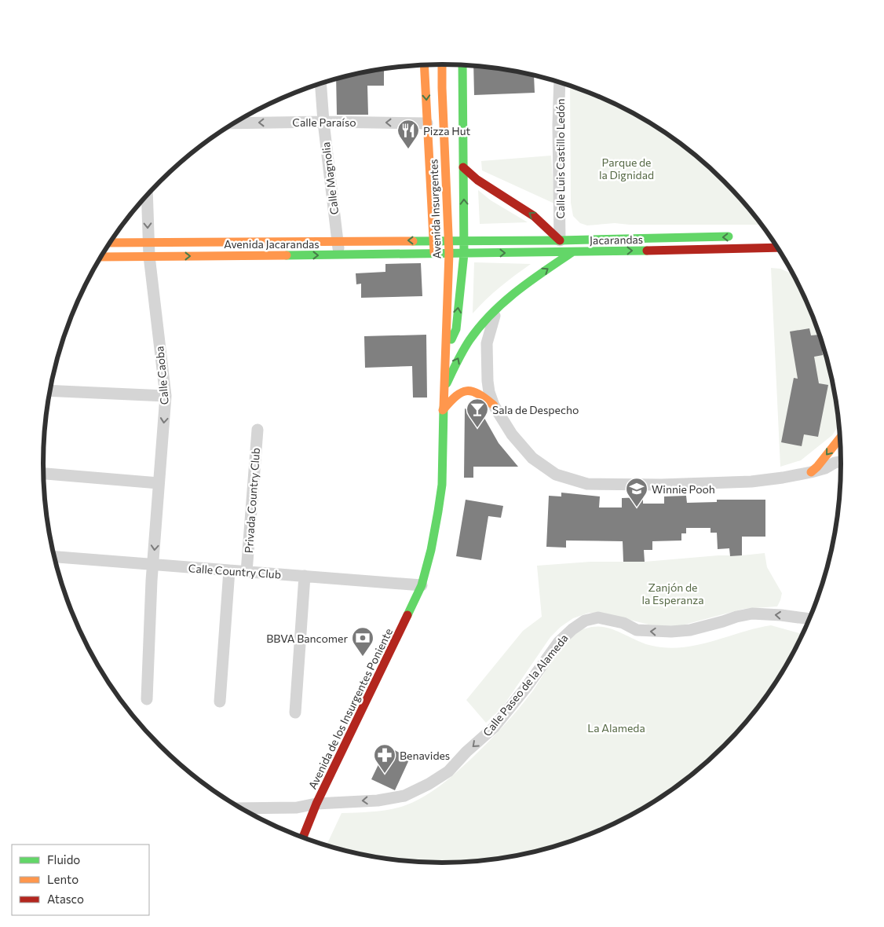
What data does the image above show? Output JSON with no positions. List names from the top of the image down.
{
  "streets": {
    "main road": [
      "Avenida Insurgentes",
      "Jacarandas",
      "Avenida Jacarandas",
      "Avenida de los Insurgentes Poniente"
    ],
    "street": [
      "Calle Paraíso",
      "Calle Luis Castillo Ledón",
      "Calle Magnolia",
      "Calle Caoba",
      "Privada Country Club",
      "Calle Country Club",
      "Calle Paseo de la Alameda"
    ]
  },
  "crossings": [
    ["Calle Paraíso", "Calle Magnolia"],
    ["Calle Luis Castillo Ledón", "Jacarandas"],
    ["Calle Magnolia", "Avenida Jacarandas"],
    ["Avenida Insurgentes", "Jacarandas"],
    ["Avenida Insurgentes", "Avenida Jacarandas"],
    ["Avenida Insurgentes", "Calle Country Club"],
    ["Avenida Insurgentes", "Avenida de los Insurgentes Poniente"],
    ["Jacarandas", "Avenida Jacarandas"],
    ["Avenida Jacarandas", "Calle Caoba"],
    ["Calle Caoba", "Calle Country Club"],
    ["Privada Country Club", "Calle Country Club"],
    ["Calle Country Club", "Avenida de los Insurgentes Poniente"],
    ["Calle Paseo de la Alameda", "Avenida de los Insurgentes Poniente"]
  ],
  "one_way": ["Calle Paraíso", "Calle Caoba", "Calle Paseo de la Alameda"],
  "parks": ["Parque de la Dignidad", "Zanjón de la Esperanza", "La Alameda"],
  "places": {
    "restaurant": ["Pizza Hut"],
    "bar": ["Sala de Despecho"],
    "school or university": ["Winnie Pooh"],
    "bank": ["BBVA Bancomer"],
    "pharmacy": ["Benavides"]
  },
  "legend": ["Fluido", "Lento", "Atasco"]
}
